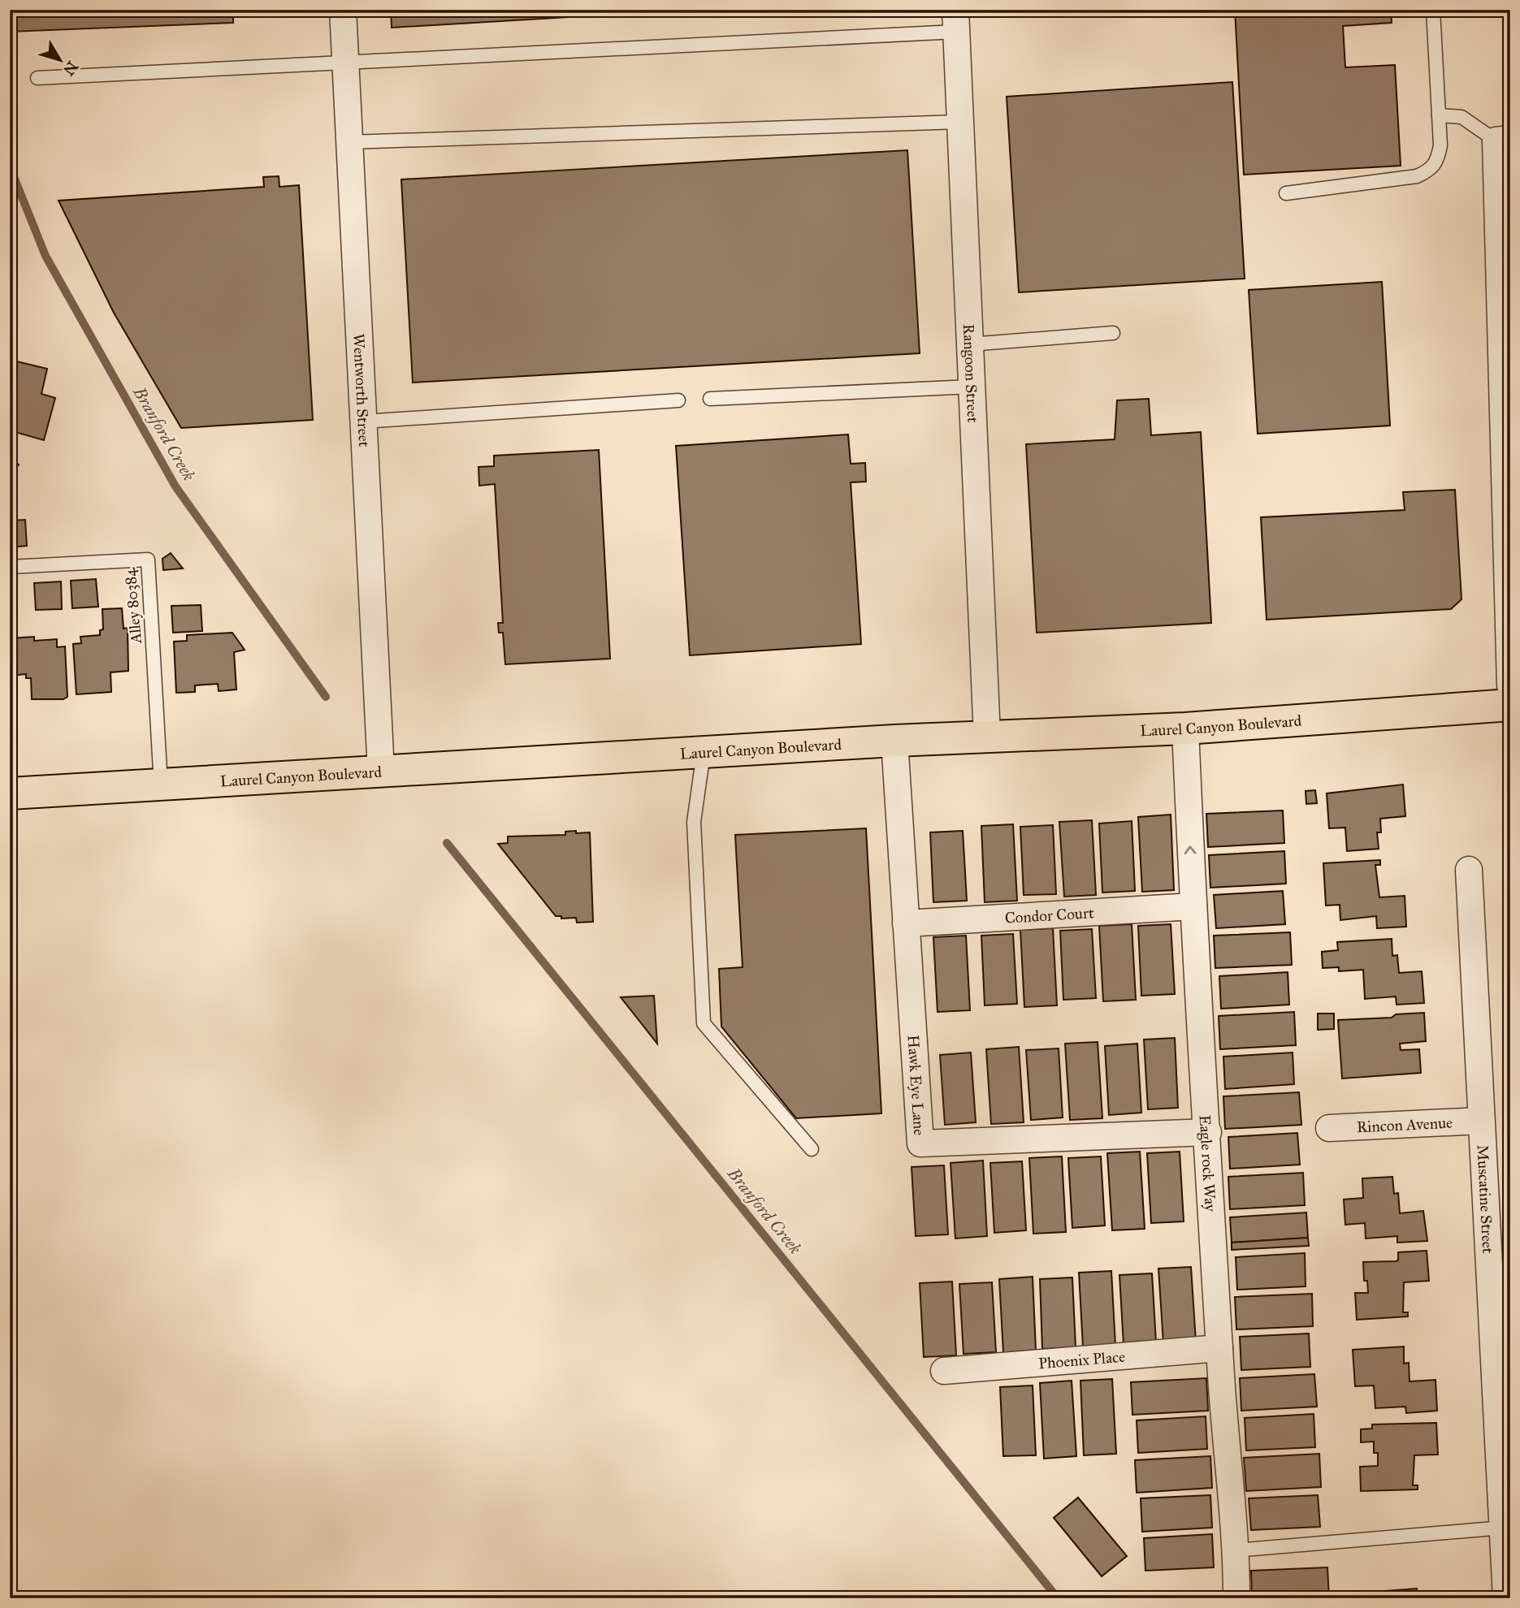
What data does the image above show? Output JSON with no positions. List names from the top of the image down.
{
  "streets": {
    "main road": ["Laurel Canyon Boulevard"],
    "street": [
      "Rangoon Street",
      "Wentworth Street",
      "Condor Court",
      "Hawk Eye Lane",
      "Rincon Avenue",
      "Eagle rock Way",
      "Muscatine Street",
      "Phoenix Place"
    ],
    "lane": ["Alley 80384"]
  },
  "crossings": [
    ["Rangoon Street", "Laurel Canyon Boulevard"],
    ["Wentworth Street", "Laurel Canyon Boulevard"],
    ["Alley 80384", "Laurel Canyon Boulevard"],
    ["Laurel Canyon Boulevard", "Hawk Eye Lane"],
    ["Laurel Canyon Boulevard", "Eagle rock Way"],
    ["Condor Court", "Hawk Eye Lane"],
    ["Condor Court", "Eagle rock Way"],
    ["Hawk Eye Lane", "Eagle rock Way"],
    ["Rincon Avenue", "Muscatine Street"],
    ["Eagle rock Way", "Phoenix Place"]
  ],
  "water": ["Branford Creek"],
  "north": "bottom right"
}
